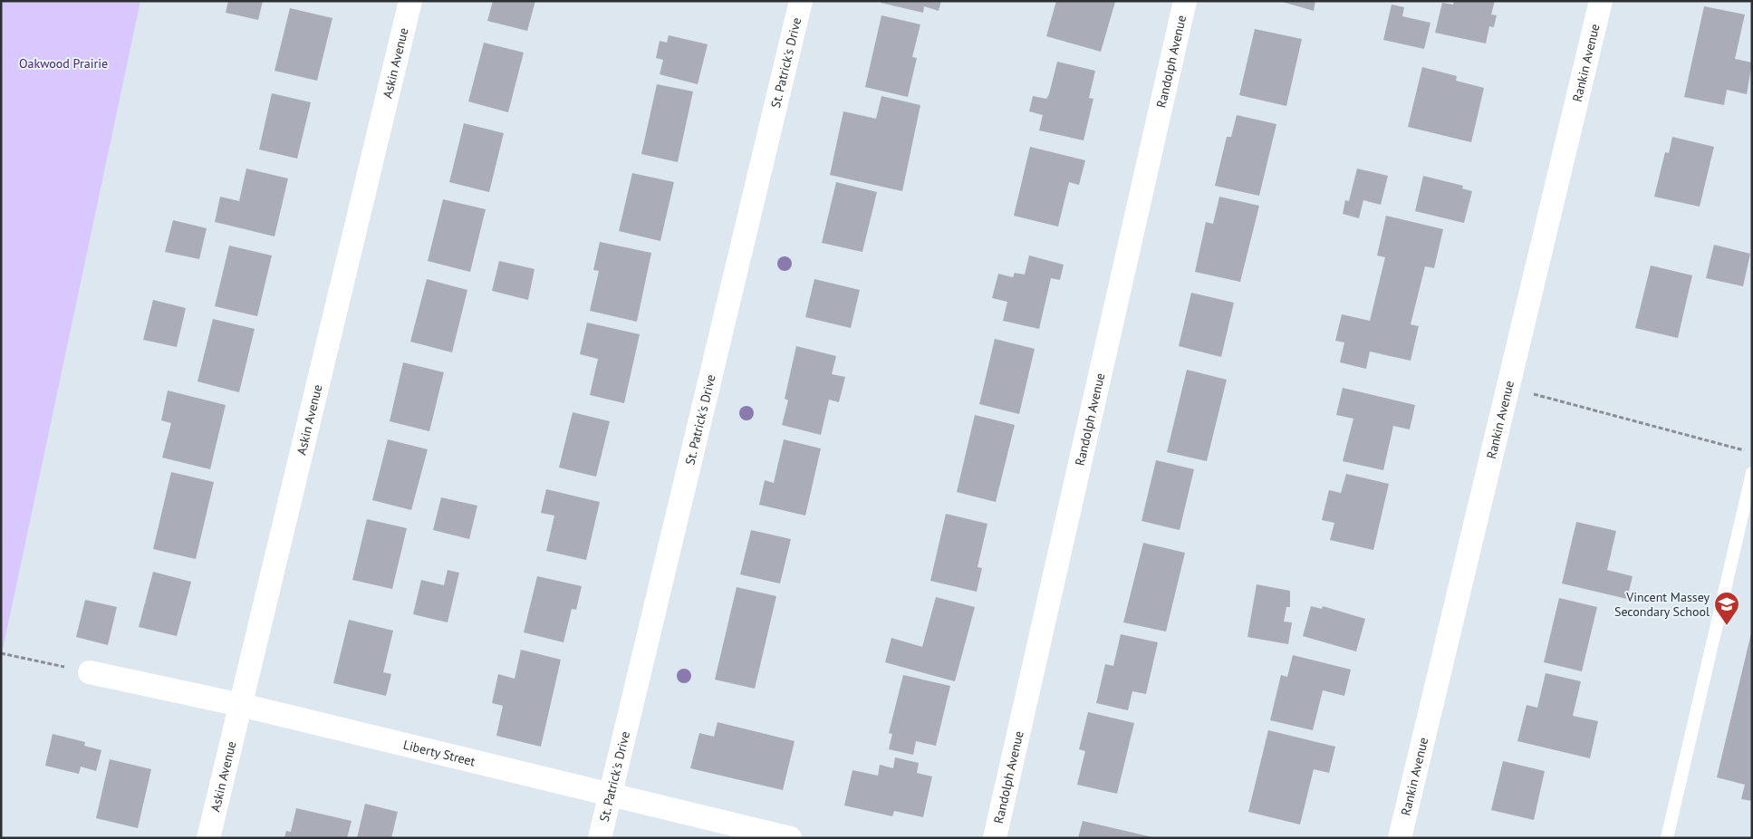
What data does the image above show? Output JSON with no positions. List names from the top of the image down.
{
  "streets": {
    "street": [
      "Randolph Avenue",
      "Askin Avenue",
      "St. Patrick's Drive",
      "Rankin Avenue",
      "Liberty Street"
    ]
  },
  "crossings": [
    ["Askin Avenue", "Liberty Street"],
    ["St. Patrick's Drive", "Liberty Street"]
  ],
  "parks": ["Oakwood Prairie"],
  "places": {
    "school or university": ["Vincent Massey Secondary School"]
  }
}
